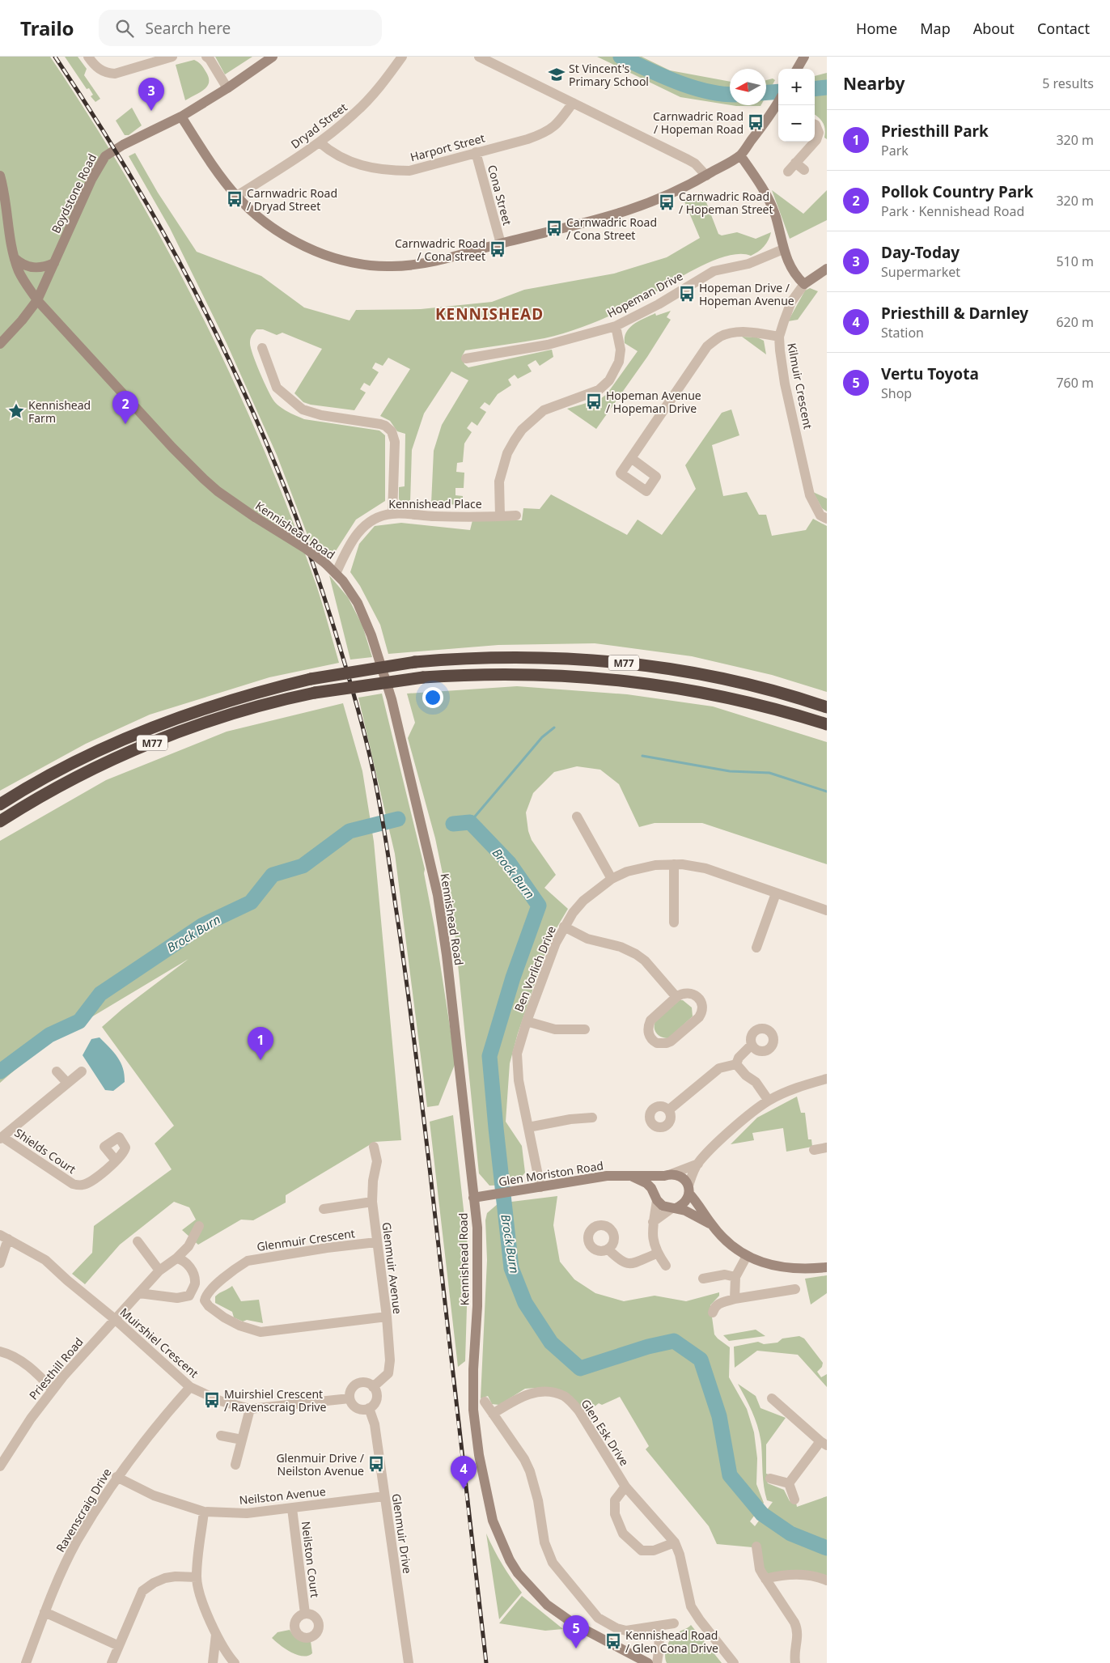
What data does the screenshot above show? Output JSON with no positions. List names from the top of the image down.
{
  "streets": {
    "highway": ["M77"],
    "street": [
      "Dryad Street",
      "Harport Street",
      "Boydstone Road",
      "Cona Street",
      "Hopeman Drive",
      "Kilmuir Crescent",
      "Kennishead Place",
      "Kennishead Road",
      "Ben Vorlich Drive",
      "Shields Court",
      "Glen Moriston Road",
      "Glenmuir Crescent",
      "Glenmuir Avenue",
      "Muirshiel Crescent",
      "Priesthill Road",
      "Glen Esk Drive",
      "Neilston Avenue",
      "Ravenscraig Drive",
      "Glenmuir Drive",
      "Neilston Court"
    ]
  },
  "crossings": [
    ["Dryad Street", "Harport Street"],
    ["Harport Street", "Cona Street"],
    ["Boydstone Road", "Kennishead Road"],
    ["Kennishead Place", "Kennishead Road"],
    ["Kennishead Road", "Glen Moriston Road"],
    ["Ben Vorlich Drive", "Glen Moriston Road"],
    ["Glenmuir Crescent", "Glenmuir Avenue"],
    ["Glenmuir Avenue", "Muirshiel Crescent"],
    ["Glenmuir Avenue", "Glenmuir Drive"],
    ["Muirshiel Crescent", "Priesthill Road"],
    ["Muirshiel Crescent", "Ravenscraig Drive"],
    ["Muirshiel Crescent", "Glenmuir Drive"],
    ["Neilston Avenue", "Ravenscraig Drive"],
    ["Neilston Avenue", "Glenmuir Drive"],
    ["Neilston Avenue", "Neilston Court"]
  ],
  "districts": ["KENNISHEAD"],
  "water": ["Brock Burn"],
  "places": {
    "school or university": ["St Vincent's Primary School"],
    "bus stop": [
      "Carnwadric Road / Hopeman Road",
      "Carnwadric Road / Dryad Street",
      "Carnwadric Road / Hopeman Street",
      "Carnwadric Road / Cona Street",
      "Carnwadric Road / Cona street",
      "Hopeman Drive / Hopeman Avenue",
      "Hopeman Avenue / Hopeman Drive",
      "Muirshiel Crescent / Ravenscraig Drive",
      "Glenmuir Drive / Neilston Avenue",
      "Kennishead Road / Glen Cona Drive"
    ],
    "place": ["Kennishead Farm"]
  },
  "north": "left",
  "page": {
    "header": "Trailo",
    "search": "Search here",
    "nav": [
      "Home",
      "Map",
      "About",
      "Contact"
    ],
    "heading": ["Nearby", "5 results"],
    "map_buttons": ["+", "−"],
    "pins": [
      "3",
      "2",
      "1",
      "4",
      "5"
    ],
    "list": [
      {
        "mark": "1",
        "name": "Priesthill Park",
        "note": "Park",
        "value": "320 m"
      },
      {
        "mark": "2",
        "name": "Pollok Country Park",
        "note": "Park · Kennishead Road",
        "value": "320 m"
      },
      {
        "mark": "3",
        "name": "Day-Today",
        "note": "Supermarket",
        "value": "510 m"
      },
      {
        "mark": "4",
        "name": "Priesthill & Darnley",
        "note": "Station",
        "value": "620 m"
      },
      {
        "mark": "5",
        "name": "Vertu Toyota",
        "note": "Shop",
        "value": "760 m"
      }
    ]
  }
}
